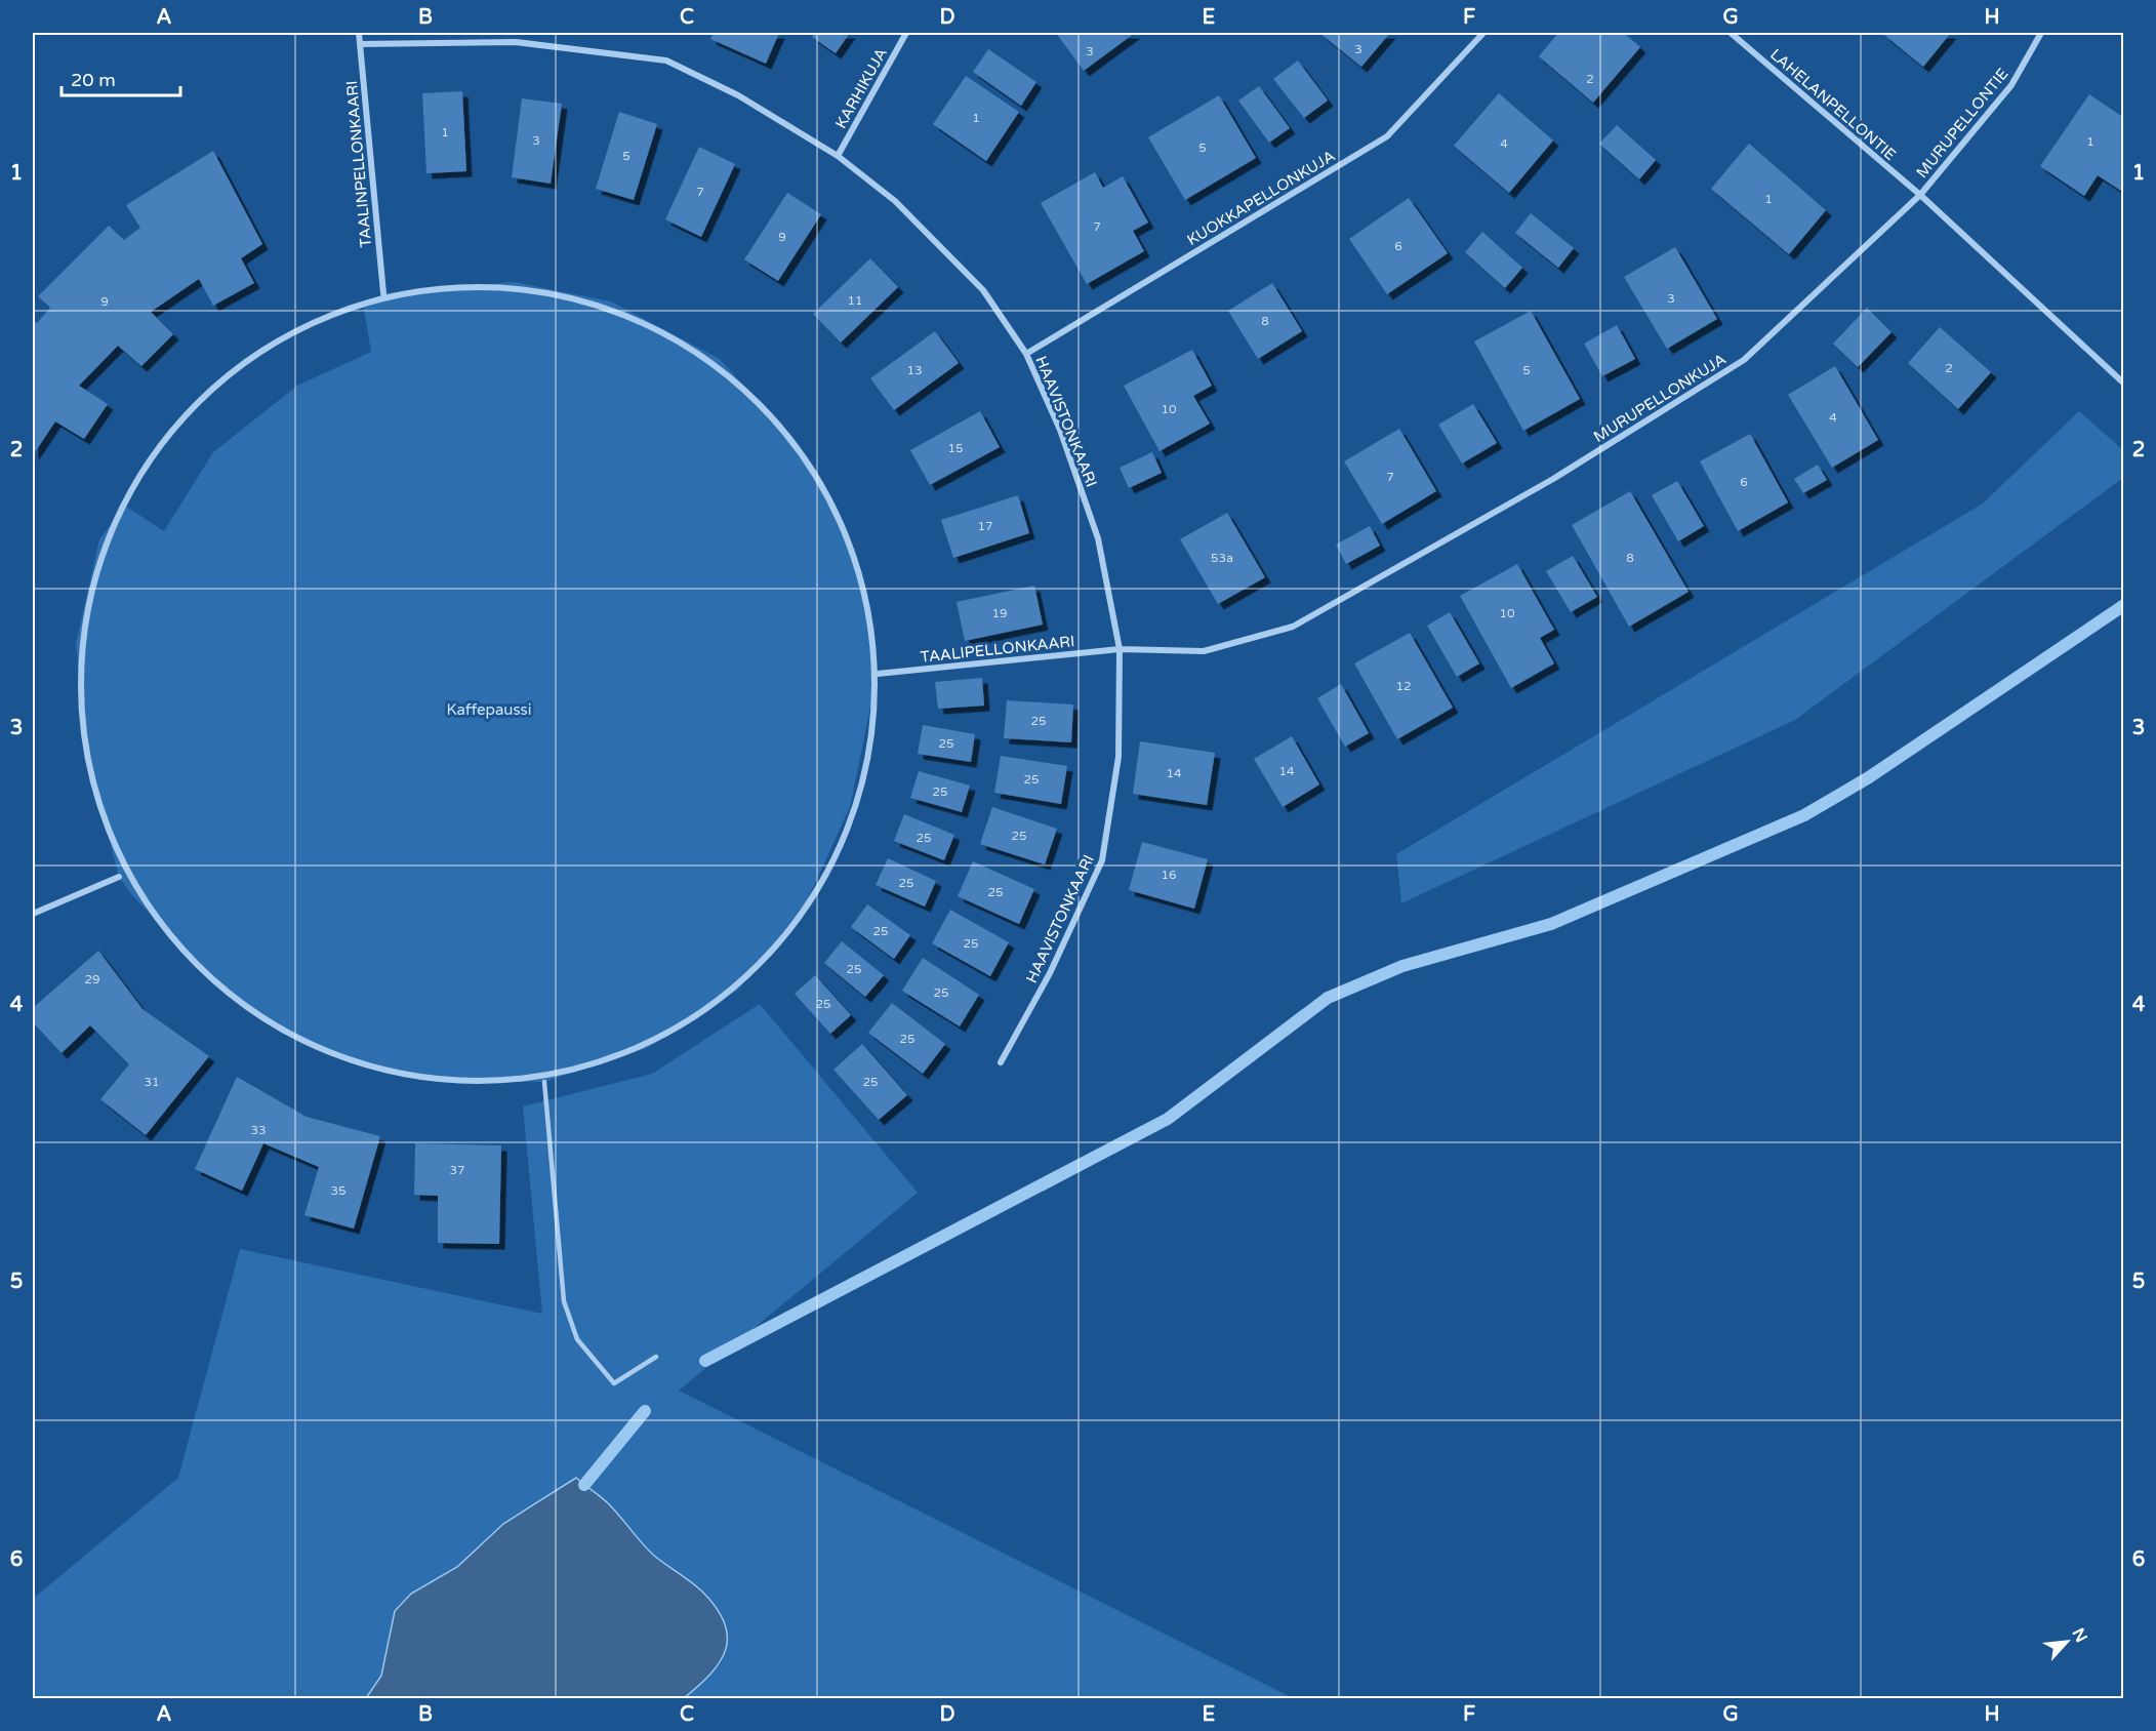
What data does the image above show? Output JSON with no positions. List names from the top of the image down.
{
  "streets": {
    "street": [
      "KARHIKUJA",
      "LAHELANPELLONTIE",
      "MURUPELLONTIE",
      "TAALINPELLONKAARI",
      "KUOKKAPELLONKUJA",
      "MURUPELLONKUJA",
      "HAAVISTONKAARI",
      "TAALIPELLONKAARI"
    ]
  },
  "crossings": [
    ["KARHIKUJA", "HAAVISTONKAARI"],
    ["LAHELANPELLONTIE", "MURUPELLONTIE"],
    ["LAHELANPELLONTIE", "MURUPELLONKUJA"],
    ["MURUPELLONTIE", "MURUPELLONKUJA"],
    ["TAALINPELLONKAARI", "HAAVISTONKAARI"],
    ["KUOKKAPELLONKUJA", "HAAVISTONKAARI"],
    ["MURUPELLONKUJA", "HAAVISTONKAARI"],
    ["MURUPELLONKUJA", "TAALIPELLONKAARI"],
    ["HAAVISTONKAARI", "TAALIPELLONKAARI"]
  ],
  "parks": ["Kaffepaussi"],
  "house_numbers": [
    "3",
    "3",
    "2",
    "1",
    "1",
    "3",
    "1",
    "4",
    "5",
    "5",
    "7",
    "1",
    "7",
    "9",
    "6",
    "3",
    "11",
    "9",
    "8",
    "2",
    "13",
    "5",
    "10",
    "4",
    "15",
    "7",
    "6",
    "17",
    "53a",
    "8",
    "19",
    "10",
    "12",
    "25",
    "25",
    "14",
    "14",
    "25",
    "25",
    "25",
    "25",
    "16",
    "25",
    "25",
    "25",
    "25",
    "25",
    "29",
    "25",
    "25",
    "25",
    "31",
    "25",
    "33",
    "37",
    "35"
  ],
  "scale_bar": "20 m",
  "north": "top right",
  "grid": {
    "columns": [
      "A",
      "B",
      "C",
      "D",
      "E",
      "F",
      "G",
      "H"
    ],
    "rows": [
      "1",
      "2",
      "3",
      "4",
      "5",
      "6"
    ]
  }
}
